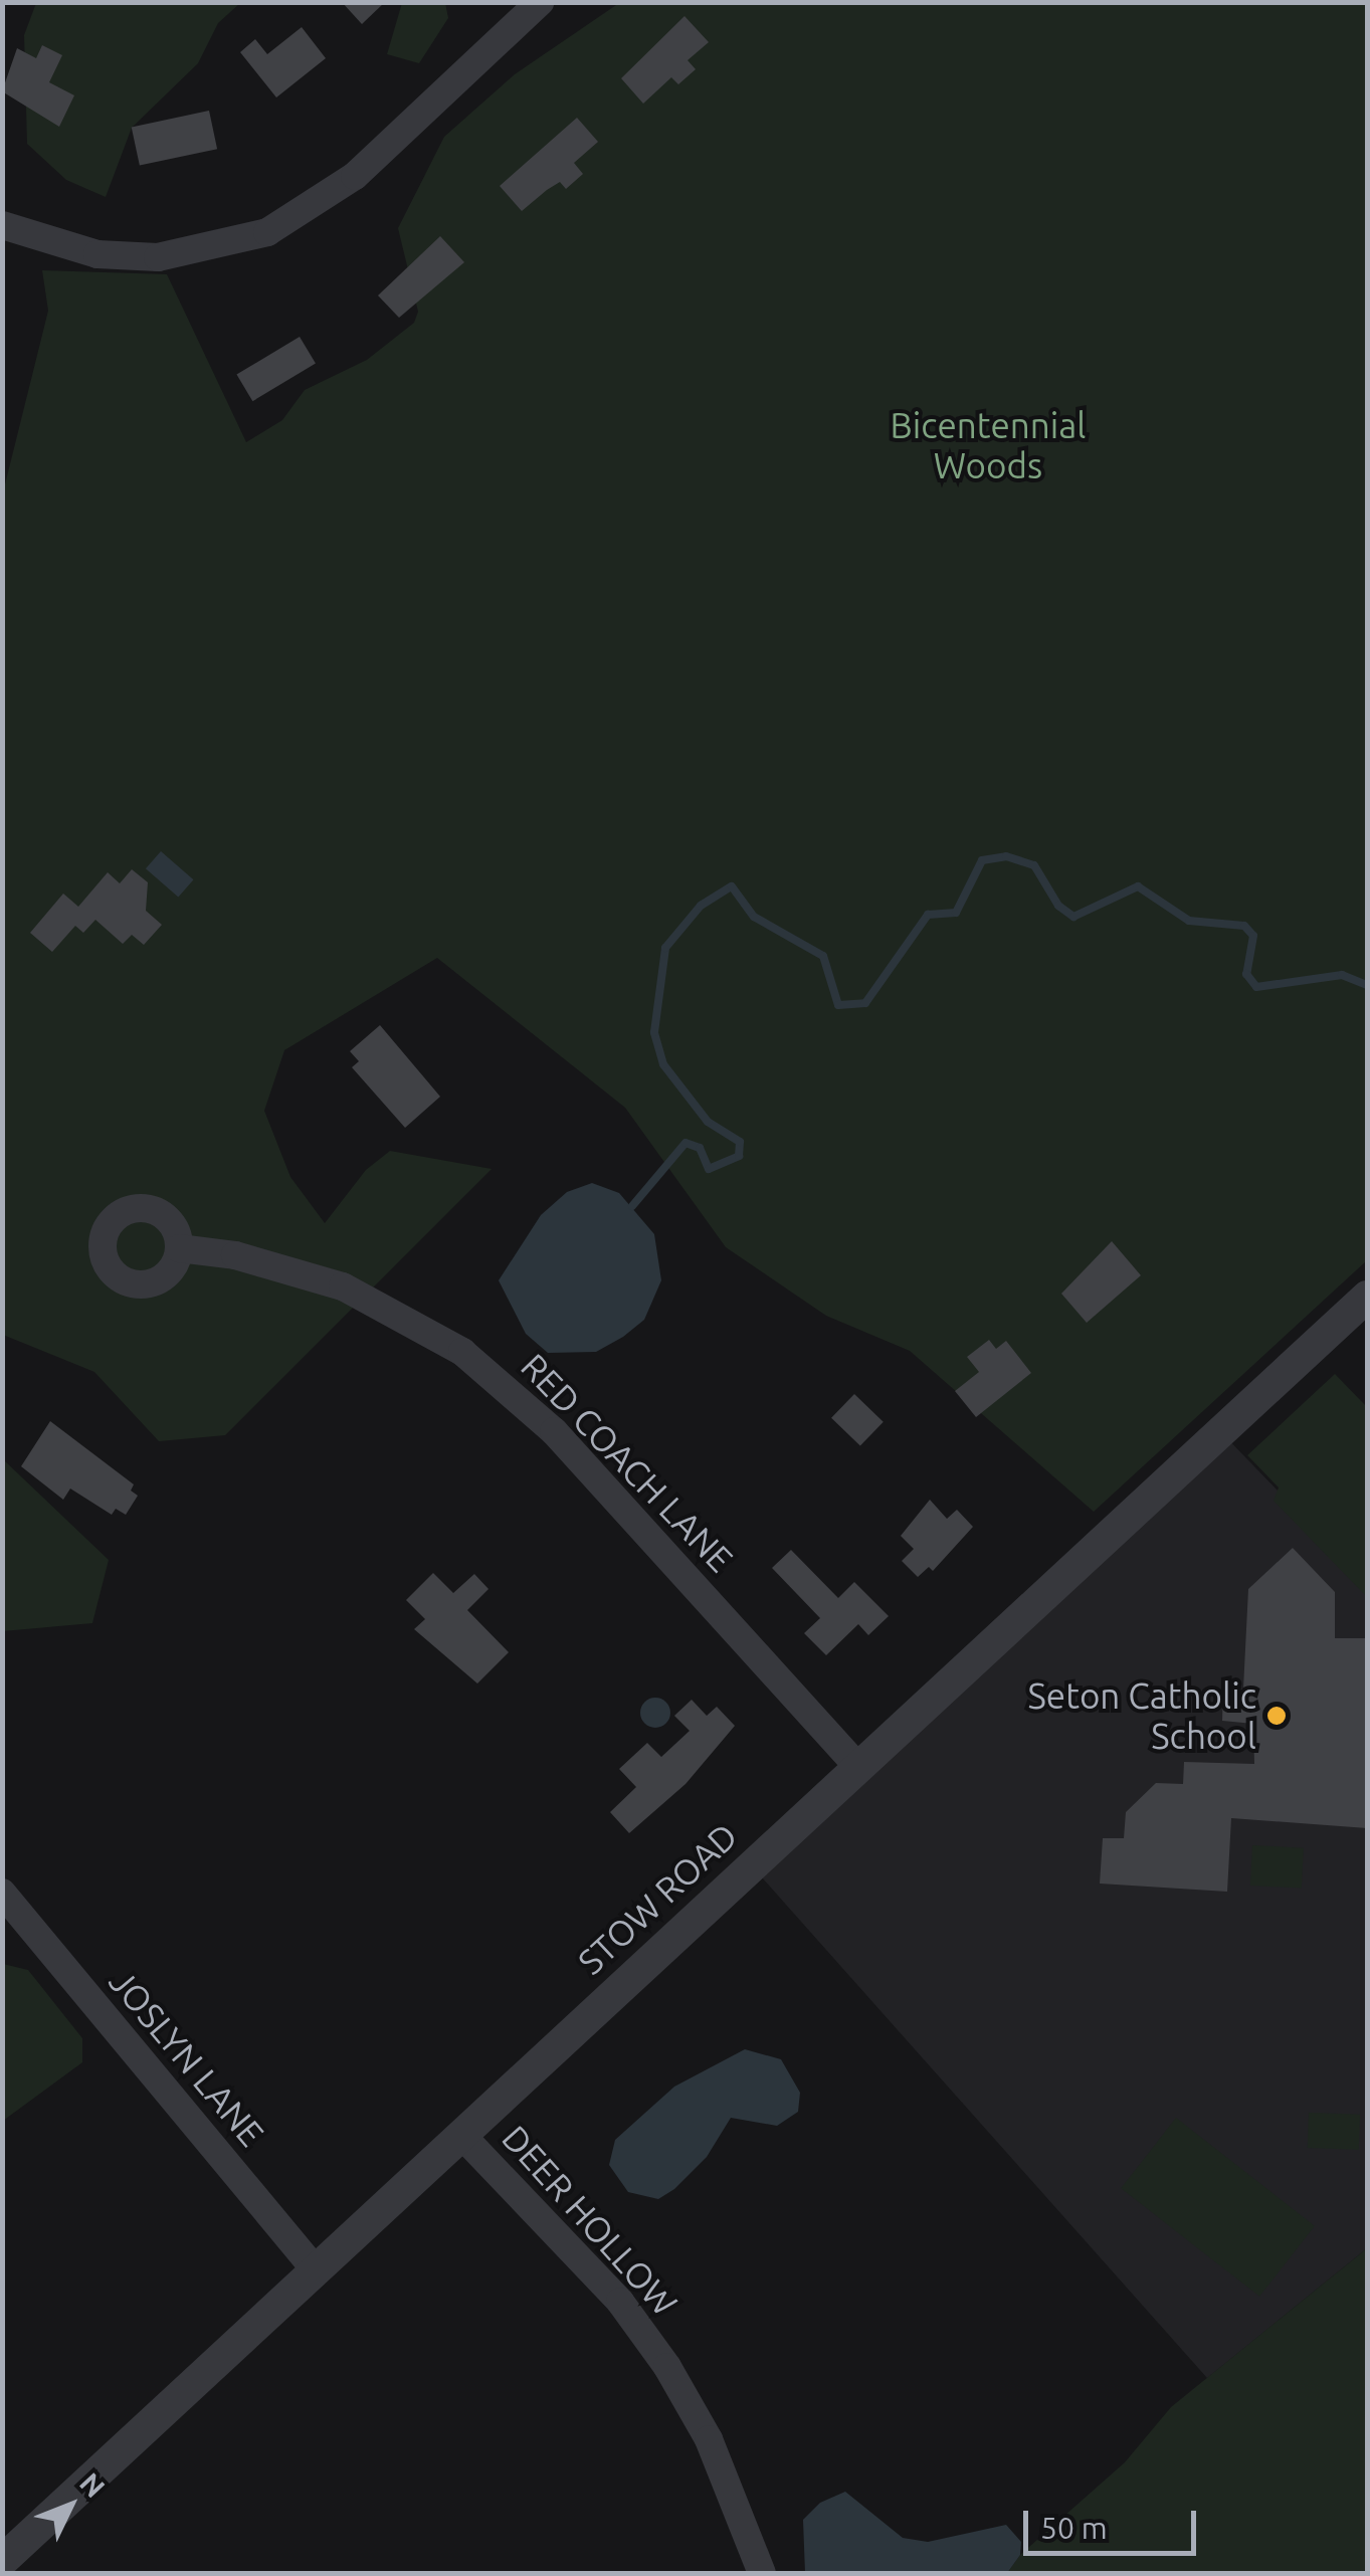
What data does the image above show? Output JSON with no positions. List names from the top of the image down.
{
  "streets": {
    "street": [
      "RED COACH LANE",
      "STOW ROAD",
      "JOSLYN LANE",
      "DEER HOLLOW"
    ]
  },
  "crossings": [
    ["RED COACH LANE", "STOW ROAD"],
    ["STOW ROAD", "JOSLYN LANE"],
    ["STOW ROAD", "DEER HOLLOW"]
  ],
  "parks": ["Bicentennial Woods"],
  "places": ["Seton Catholic School"],
  "scale_bar": "50 m",
  "north": "top right"
}
